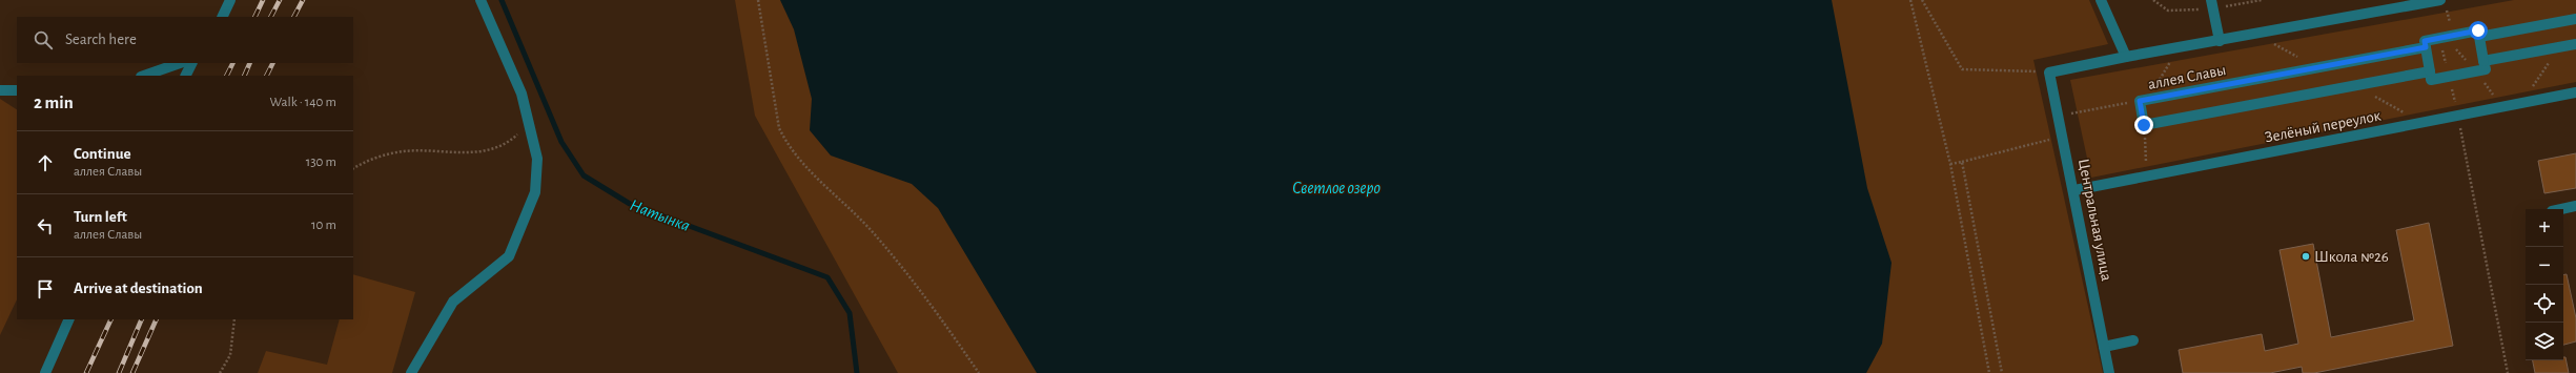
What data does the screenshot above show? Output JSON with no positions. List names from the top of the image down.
{
  "streets": {
    "street": ["аллея Славы", "Зелёный переулок", "Центральная улица"]
  },
  "crossings": [
    ["Зелёный переулок", "Центральная улица"]
  ],
  "water": ["Светлое озеро", "Натынка"],
  "places": ["Школа №26"],
  "page": {
    "search": "Search here",
    "heading": ["2 min", "Walk · 140 m"],
    "list": [
      ["Continue", "аллея Славы", "130 m"],
      ["Turn left", "аллея Славы", "10 m"],
      "Arrive at destination"
    ],
    "map_buttons": ["+", "−"]
  }
}
